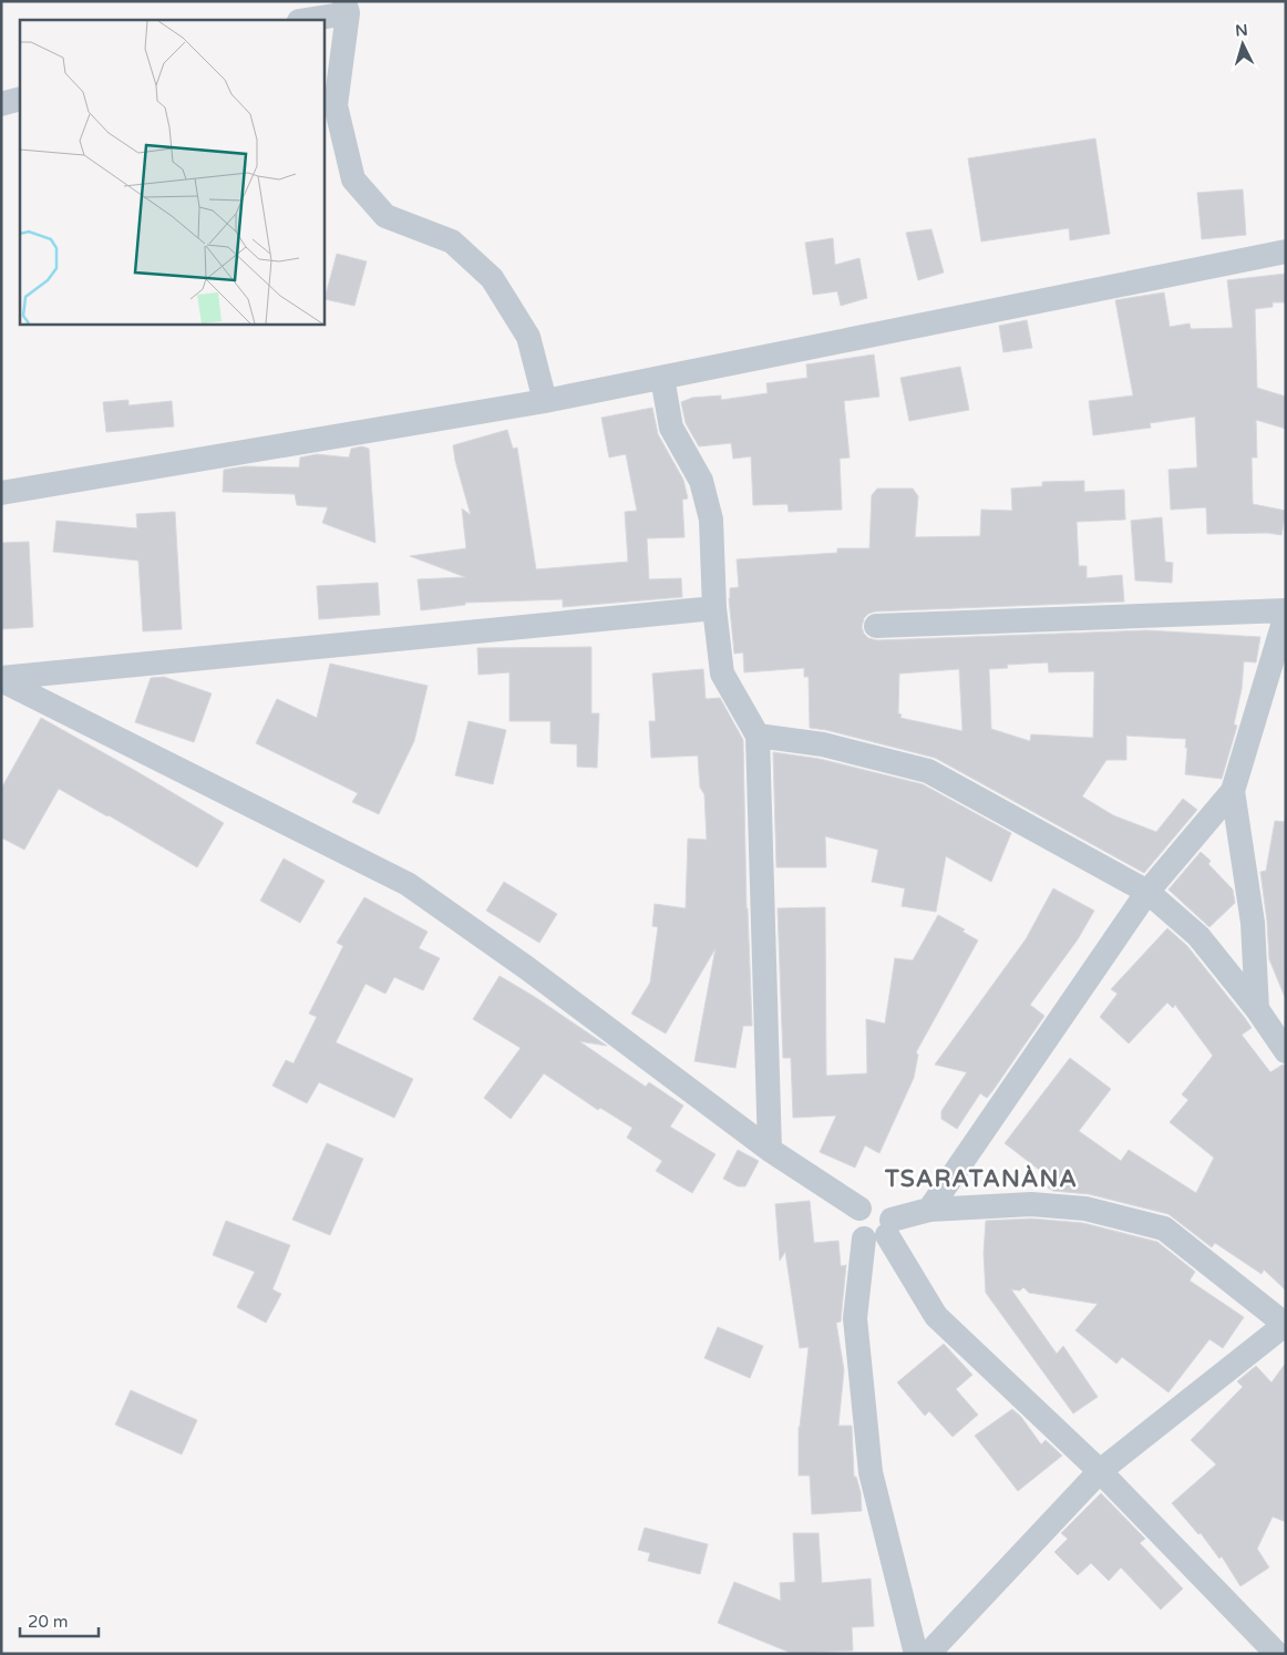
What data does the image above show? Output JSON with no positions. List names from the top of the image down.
{
  "districts": ["TSARATANÀNA"],
  "scale_bar": "20 m",
  "north": "top"
}
